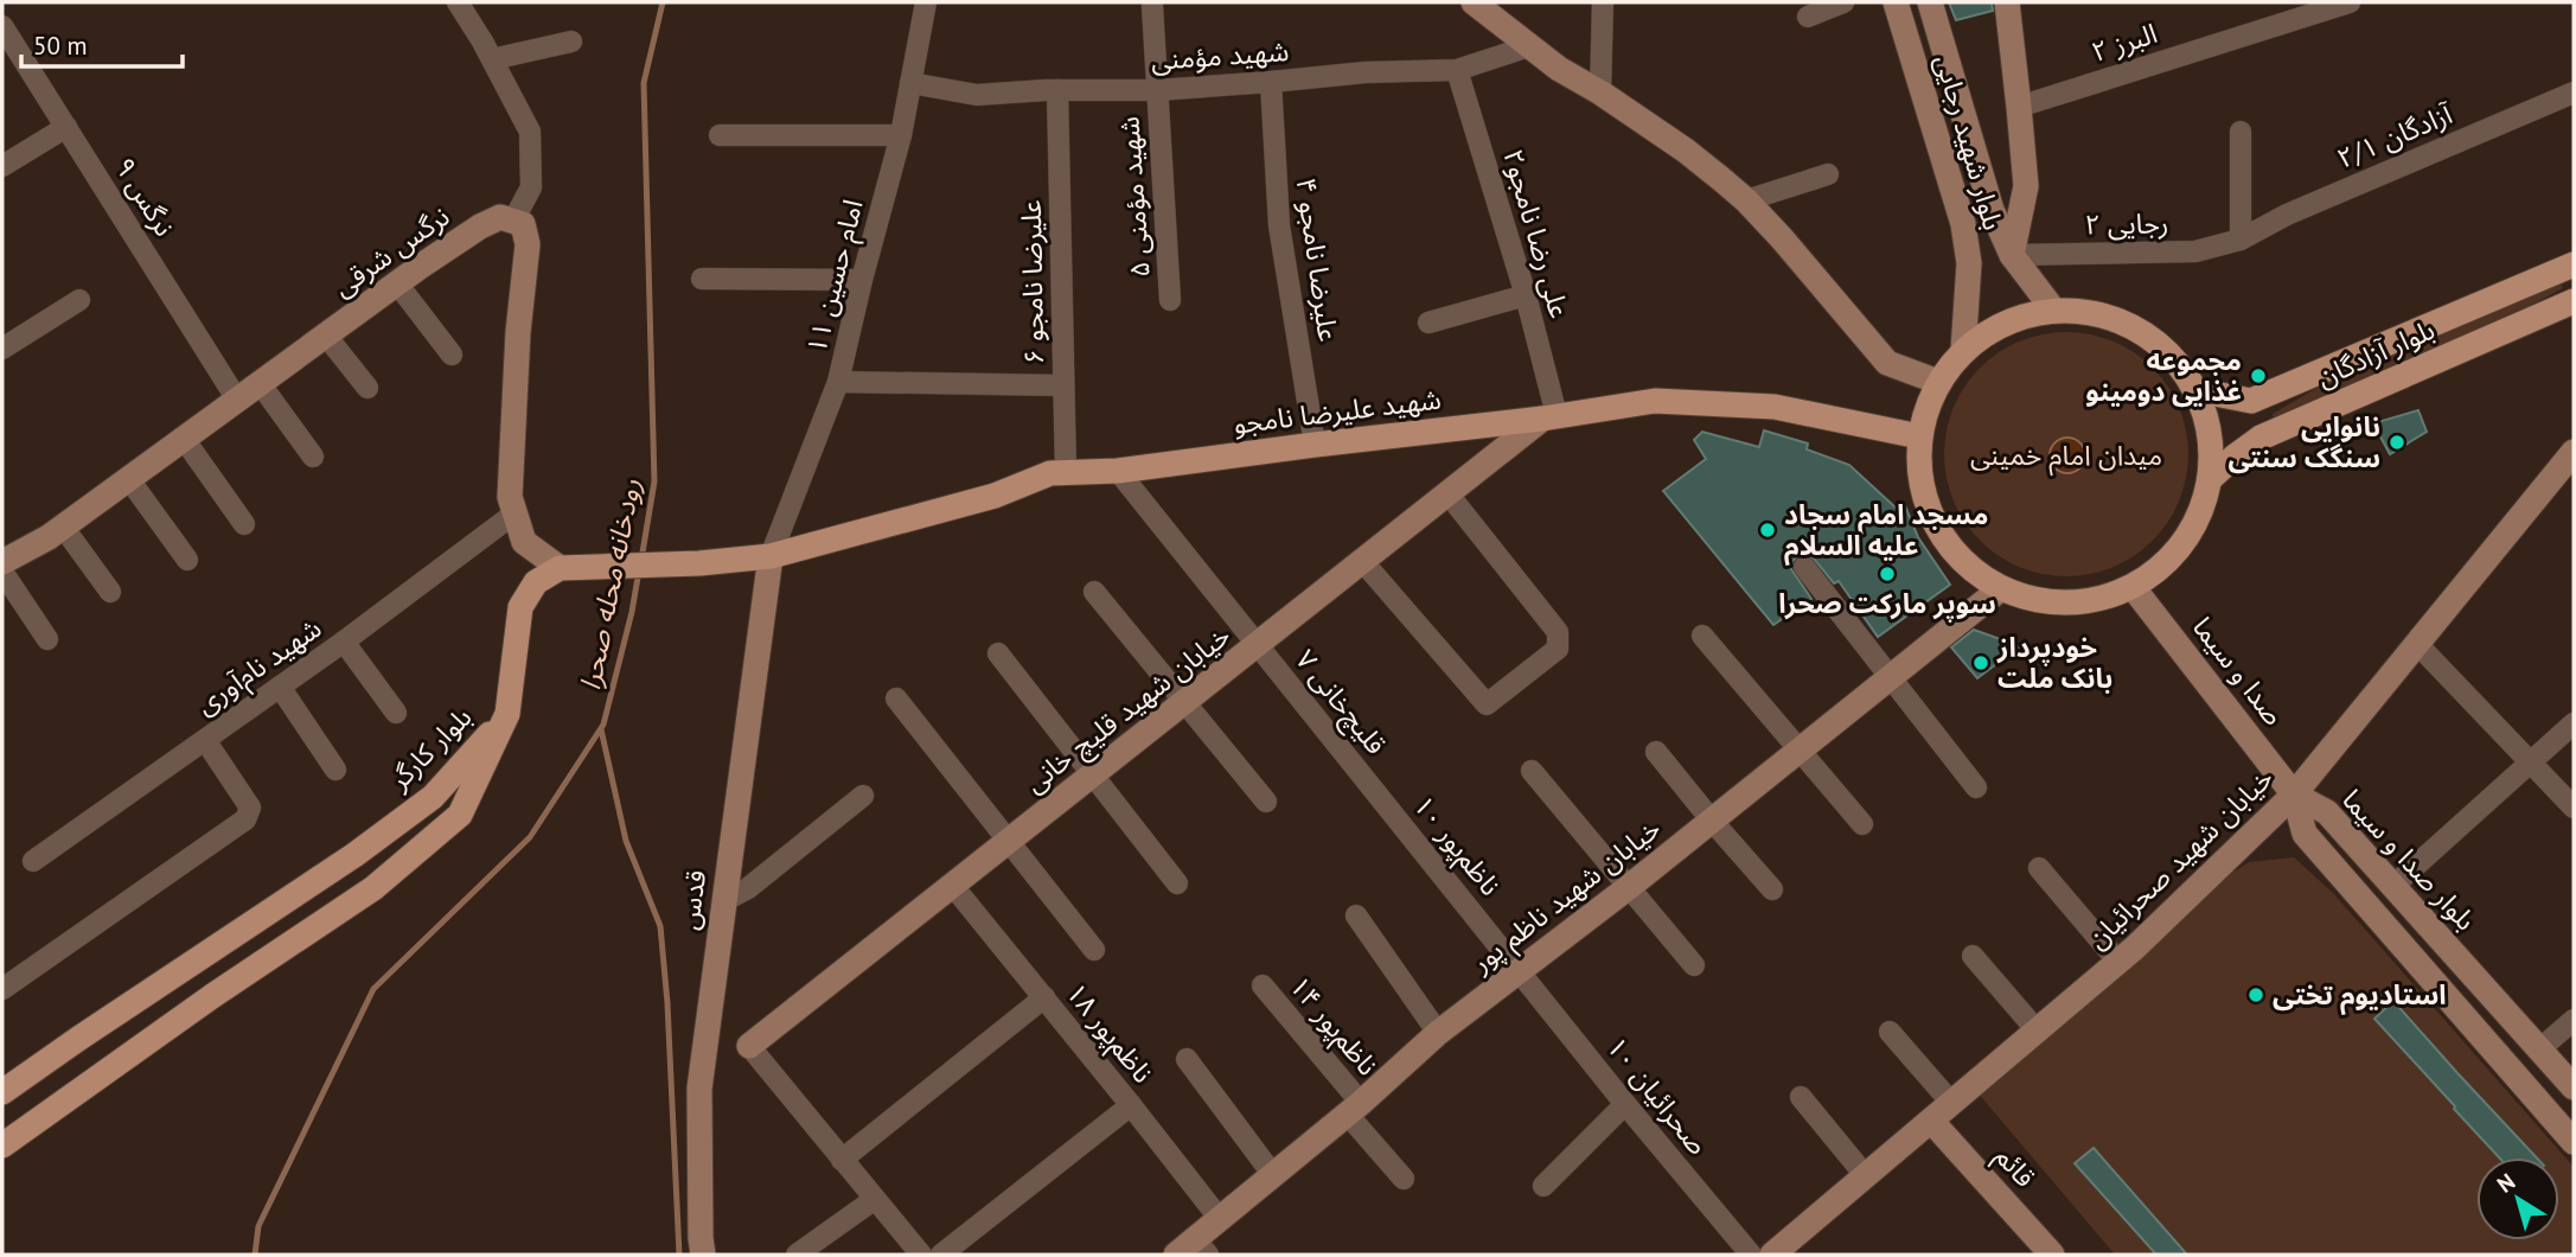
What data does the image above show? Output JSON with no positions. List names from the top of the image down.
{
  "streets": {
    "main road": ["بلوار آزادگان", "شهید علیرضا نامجو", "بلوار کارگر"],
    "street": [
      "البرز ۲",
      "شهید مؤمنی",
      "آزادگان ۲/۱",
      "بلوار شهید رجایی",
      "نرگس ۹",
      "شهید مؤمنی ۵",
      "رجایی ۲",
      "علی رضا نامجو۲",
      "نرگس شرقی",
      "علیرضا نامجو ۴",
      "امام حسین ۱۱",
      "علیرضا نامجو ۶",
      "شهید نام‌آوری",
      "صدا و سیما",
      "قلیچ‌خانی ۷",
      "خیابان شهید قلیچ خانی",
      "ناظم‌پور ۱۰",
      "خیابان شهید صحرائیان",
      "بلوار صدا و سیما",
      "خیابان شهید ناظم پور",
      "قدس",
      "ناظم‌پور ۱۴",
      "ناظم‌پور ۱۸",
      "صحرائیان ۱۰",
      "قائم"
    ]
  },
  "crossings": [
    ["شهید مؤمنی", "شهید مؤمنی ۵"],
    ["شهید مؤمنی", "علی رضا نامجو۲"],
    ["شهید مؤمنی", "علیرضا نامجو ۴"],
    ["شهید مؤمنی", "امام حسین ۱۱"],
    ["شهید مؤمنی", "علیرضا نامجو ۶"],
    ["آزادگان ۲/۱", "رجایی ۲"],
    ["بلوار شهید رجایی", "رجایی ۲"],
    ["بلوار شهید رجایی", "بلوار آزادگان"],
    ["بلوار شهید رجایی", "شهید علیرضا نامجو"],
    ["بلوار شهید رجایی", "صدا و سیما"],
    ["بلوار شهید رجایی", "خیابان شهید ناظم پور"],
    ["نرگس ۹", "نرگس شرقی"],
    ["علی رضا نامجو۲", "شهید علیرضا نامجو"],
    ["علی رضا نامجو۲", "خیابان شهید قلیچ خانی"],
    ["علیرضا نامجو ۴", "شهید علیرضا نامجو"],
    ["امام حسین ۱۱", "شهید علیرضا نامجو"],
    ["امام حسین ۱۱", "قدس"],
    ["علیرضا نامجو ۶", "شهید علیرضا نامجو"],
    ["بلوار آزادگان", "شهید علیرضا نامجو"],
    ["بلوار آزادگان", "صدا و سیما"],
    ["بلوار آزادگان", "خیابان شهید ناظم پور"],
    ["شهید علیرضا نامجو", "صدا و سیما"],
    ["شهید علیرضا نامجو", "قلیچ‌خانی ۷"],
    ["شهید علیرضا نامجو", "خیابان شهید قلیچ خانی"],
    ["شهید علیرضا نامجو", "خیابان شهید ناظم پور"],
    ["شهید علیرضا نامجو", "قدس"],
    ["صدا و سیما", "خیابان شهید صحرائیان"],
    ["صدا و سیما", "بلوار صدا و سیما"],
    ["صدا و سیما", "خیابان شهید ناظم پور"],
    ["قلیچ‌خانی ۷", "خیابان شهید قلیچ خانی"],
    ["قلیچ‌خانی ۷", "ناظم‌پور ۱۰"],
    ["خیابان شهید قلیچ خانی", "ناظم‌پور ۱۸"],
    ["ناظم‌پور ۱۰", "خیابان شهید ناظم پور"],
    ["ناظم‌پور ۱۰", "صحرائیان ۱۰"],
    ["خیابان شهید صحرائیان", "بلوار صدا و سیما"],
    ["خیابان شهید صحرائیان", "قائم"],
    ["خیابان شهید ناظم پور", "ناظم‌پور ۱۴"],
    ["خیابان شهید ناظم پور", "ناظم‌پور ۱۸"],
    ["خیابان شهید ناظم پور", "صحرائیان ۱۰"]
  ],
  "water": ["رودخانه محله صحرا"],
  "parks": ["میدان امام خمینی"],
  "places": [
    "مجموعه غذایى دومینو",
    "نانوایی سنگک سنتی",
    "مسجد امام سجاد علیه السلام",
    "سوپر مارکت صحرا",
    "خودپرداز بانک ملت",
    "استادیوم تختی"
  ],
  "scale_bar": "50 m",
  "north": "top left"
}
